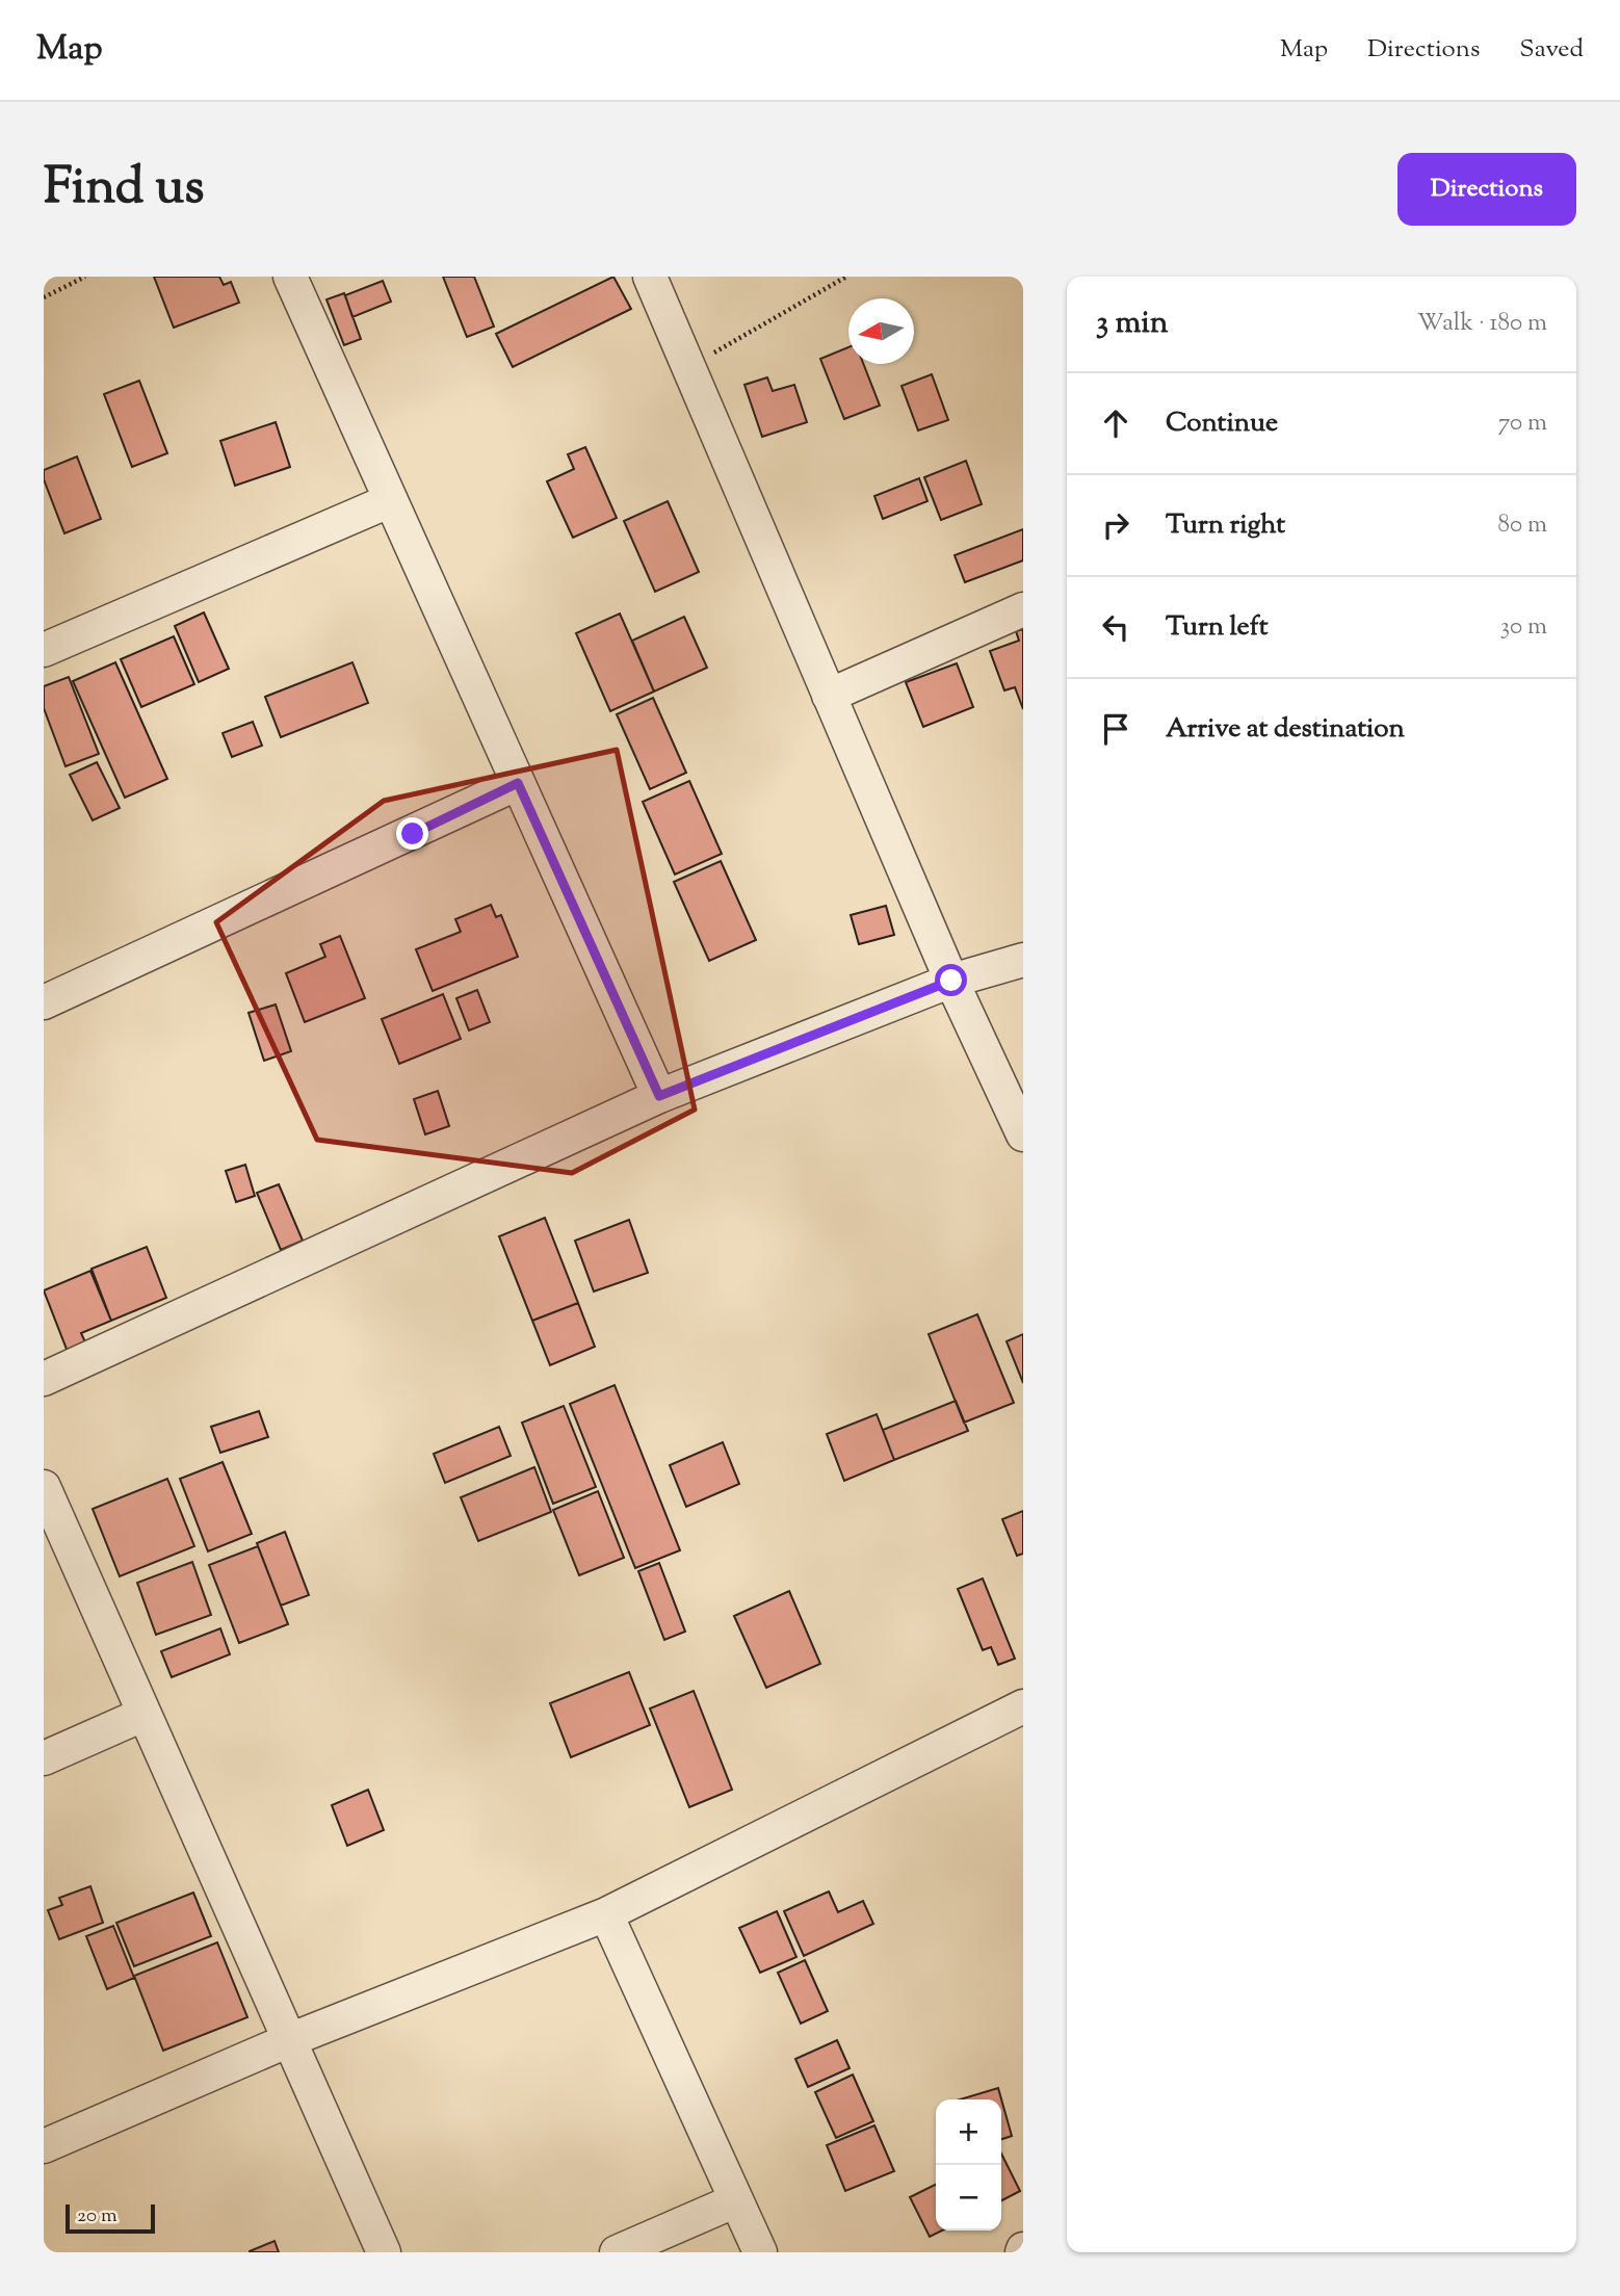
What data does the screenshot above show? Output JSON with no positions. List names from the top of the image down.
{
  "scale_bar": "20 m",
  "north": "left",
  "page": {
    "header": "Map",
    "nav": ["Map", "Directions", "Saved"],
    "title": "Find us",
    "buttons": "Directions",
    "heading": ["3 min", "Walk · 180 m"],
    "list": [
      ["Continue", "70 m"],
      ["Turn right", "80 m"],
      ["Turn left", "30 m"],
      "Arrive at destination"
    ],
    "map_buttons": ["+", "−"],
    "scale": "20 m"
  }
}
